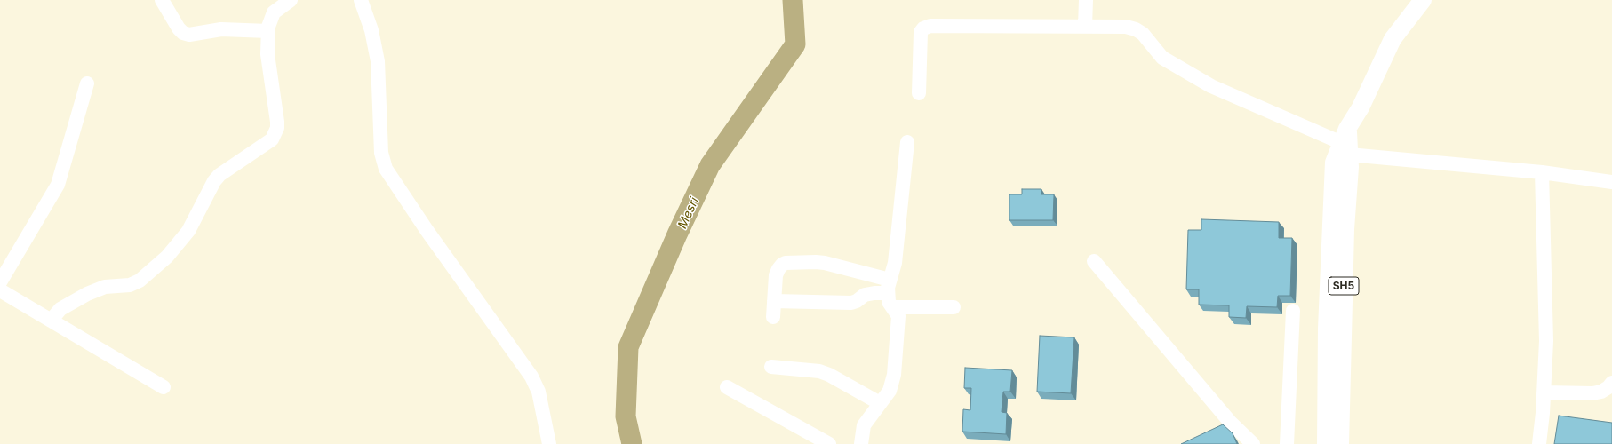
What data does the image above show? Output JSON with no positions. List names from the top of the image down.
{
  "streets": {
    "main road": ["SH5"]
  },
  "water": ["Mesri"]
}
